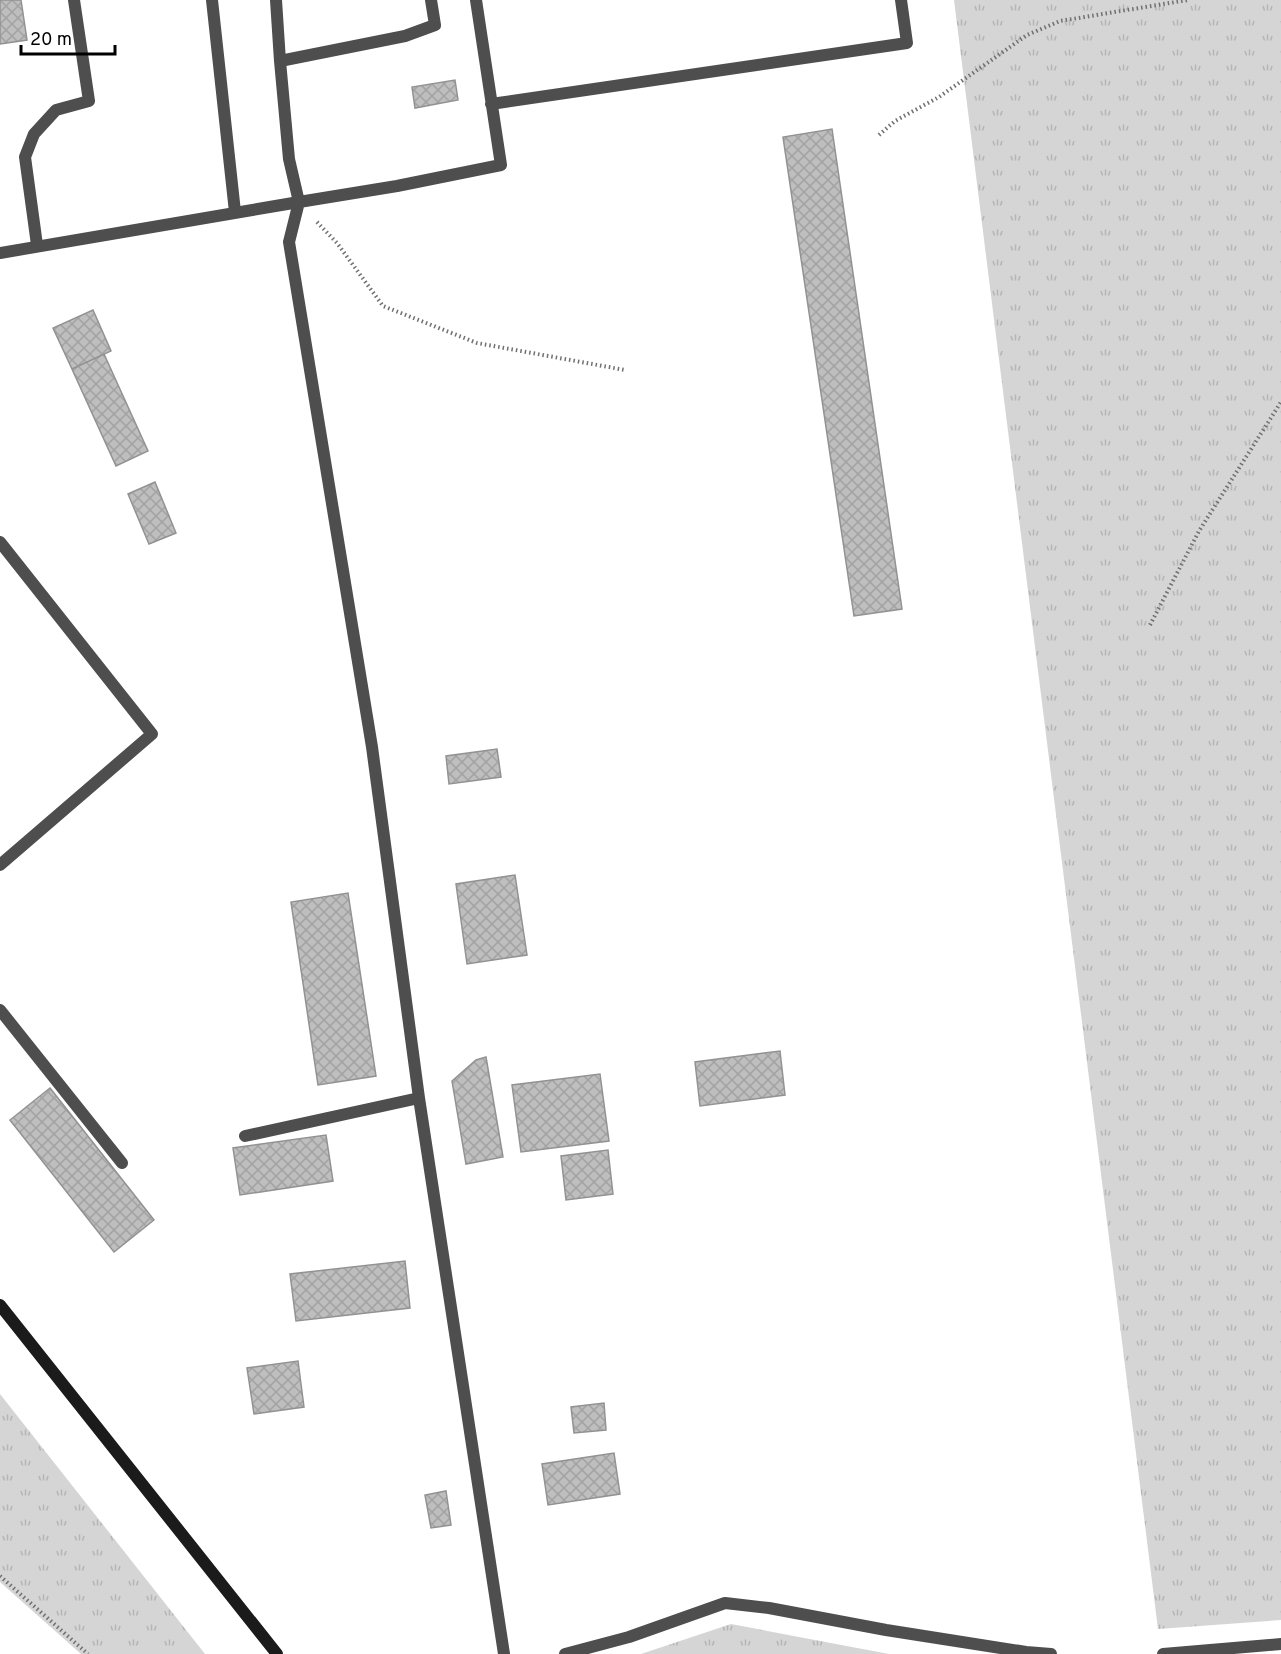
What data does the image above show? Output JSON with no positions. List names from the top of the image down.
{
  "scale_bar": "20 m"
}
